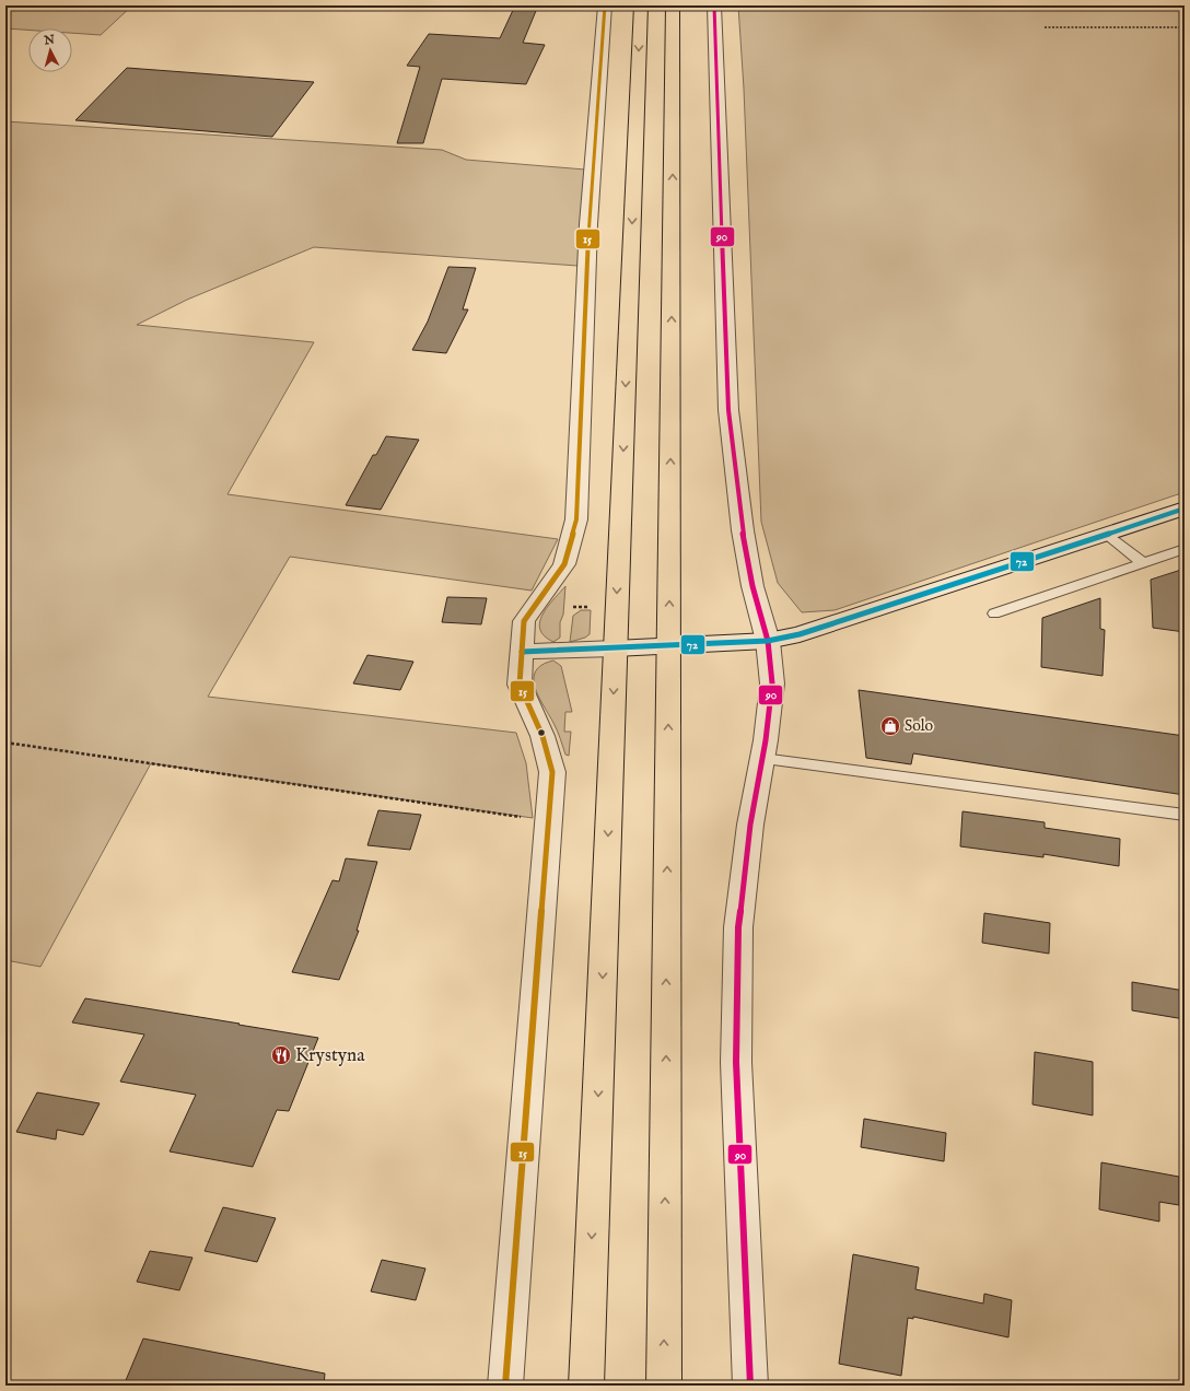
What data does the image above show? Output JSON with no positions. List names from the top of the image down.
{
  "places": {
    "shop": ["Solo"],
    "restaurant": ["Krystyna"]
  },
  "lines": ["transit line 90", "transit line 15", "transit line 72"],
  "north": "top"
}
